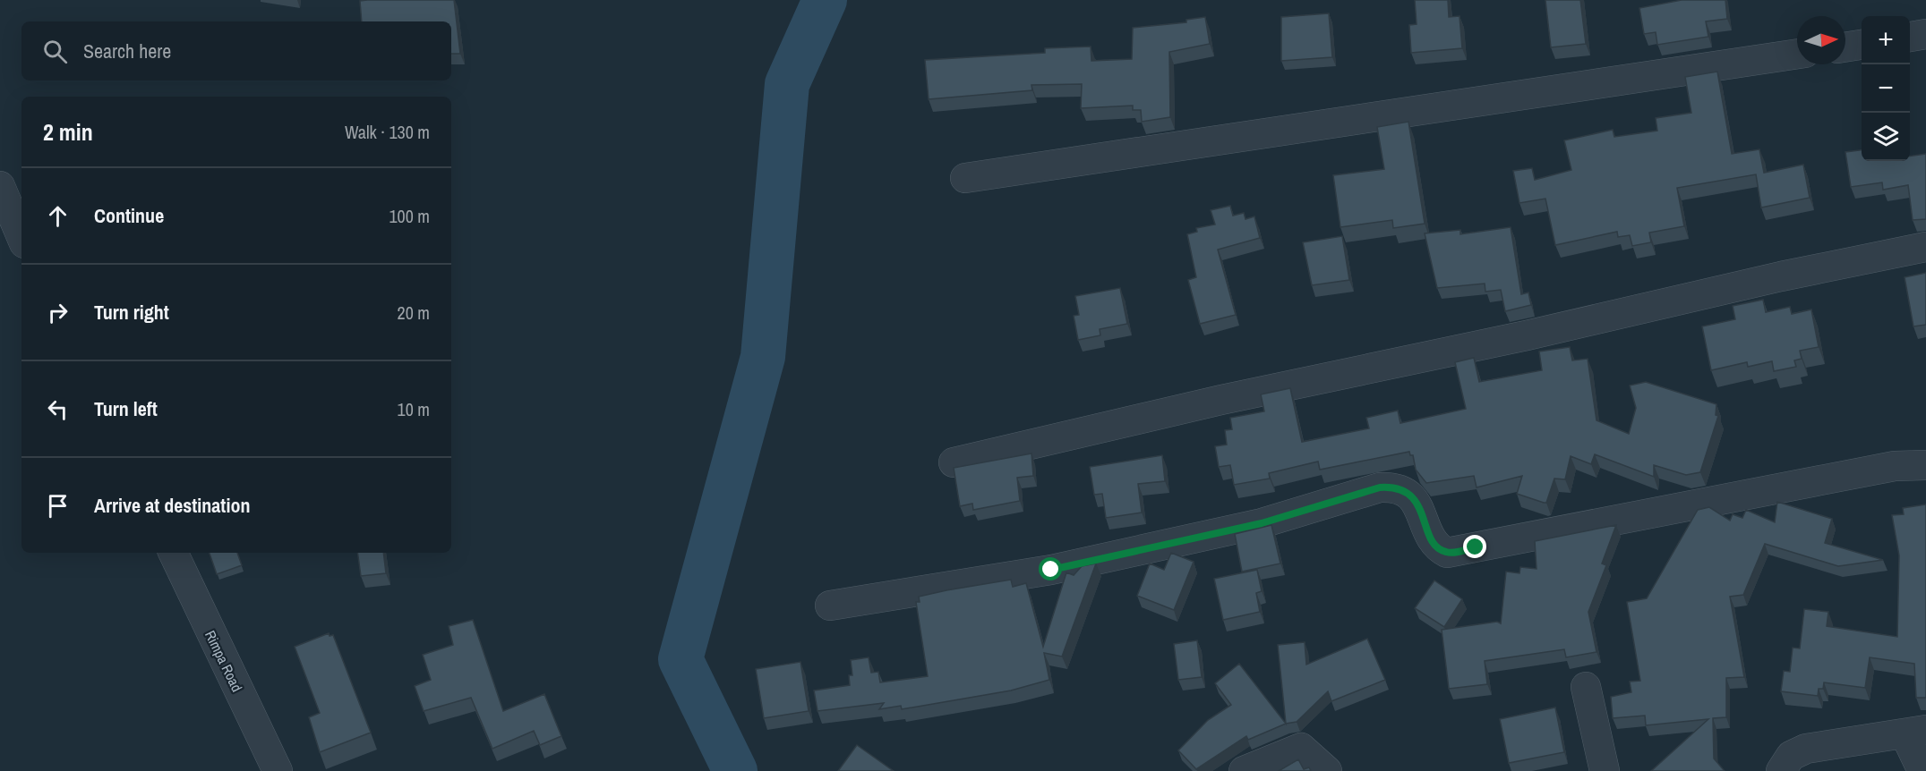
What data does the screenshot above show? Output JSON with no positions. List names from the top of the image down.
{
  "streets": {
    "street": ["Rimpa Road"]
  },
  "north": "right",
  "page": {
    "map_buttons": ["+", "−"],
    "search": "Search here",
    "heading": ["2 min", "Walk · 130 m"],
    "list": [
      ["Continue", "100 m"],
      ["Turn right", "20 m"],
      ["Turn left", "10 m"],
      "Arrive at destination"
    ]
  }
}
